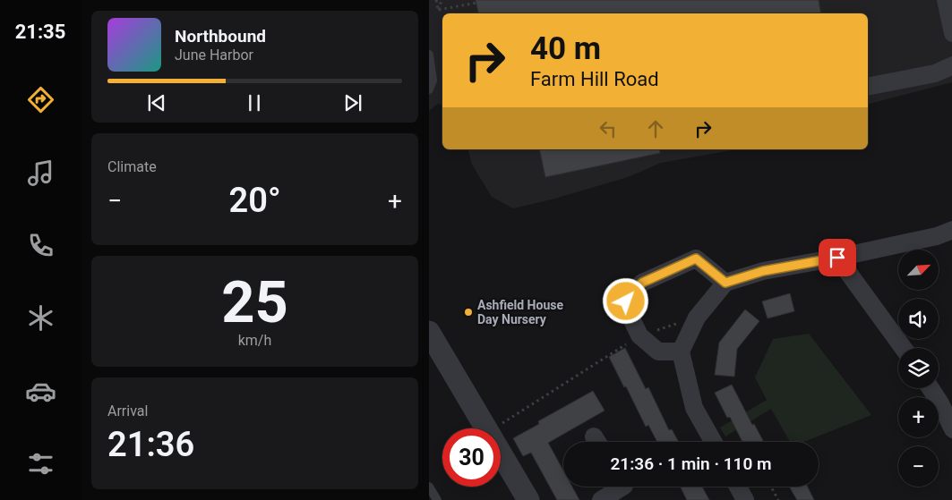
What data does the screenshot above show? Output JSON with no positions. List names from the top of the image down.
{
  "places": ["Ashfield House Day Nursery"],
  "north": "top right",
  "page": {
    "tabs": "21:35",
    "turn": ["40 m", "Farm Hill Road"],
    "song": ["Northbound", "June Harbor"],
    "tile": [
      "Climate",
      ["25", "km/h"],
      ["Arrival", "21:36"]
    ],
    "heat": ["−", "20°", "+"],
    "map_buttons": ["+", "−"],
    "limit": "30",
    "trip": "21:36 · 1 min · 110 m"
  }
}
